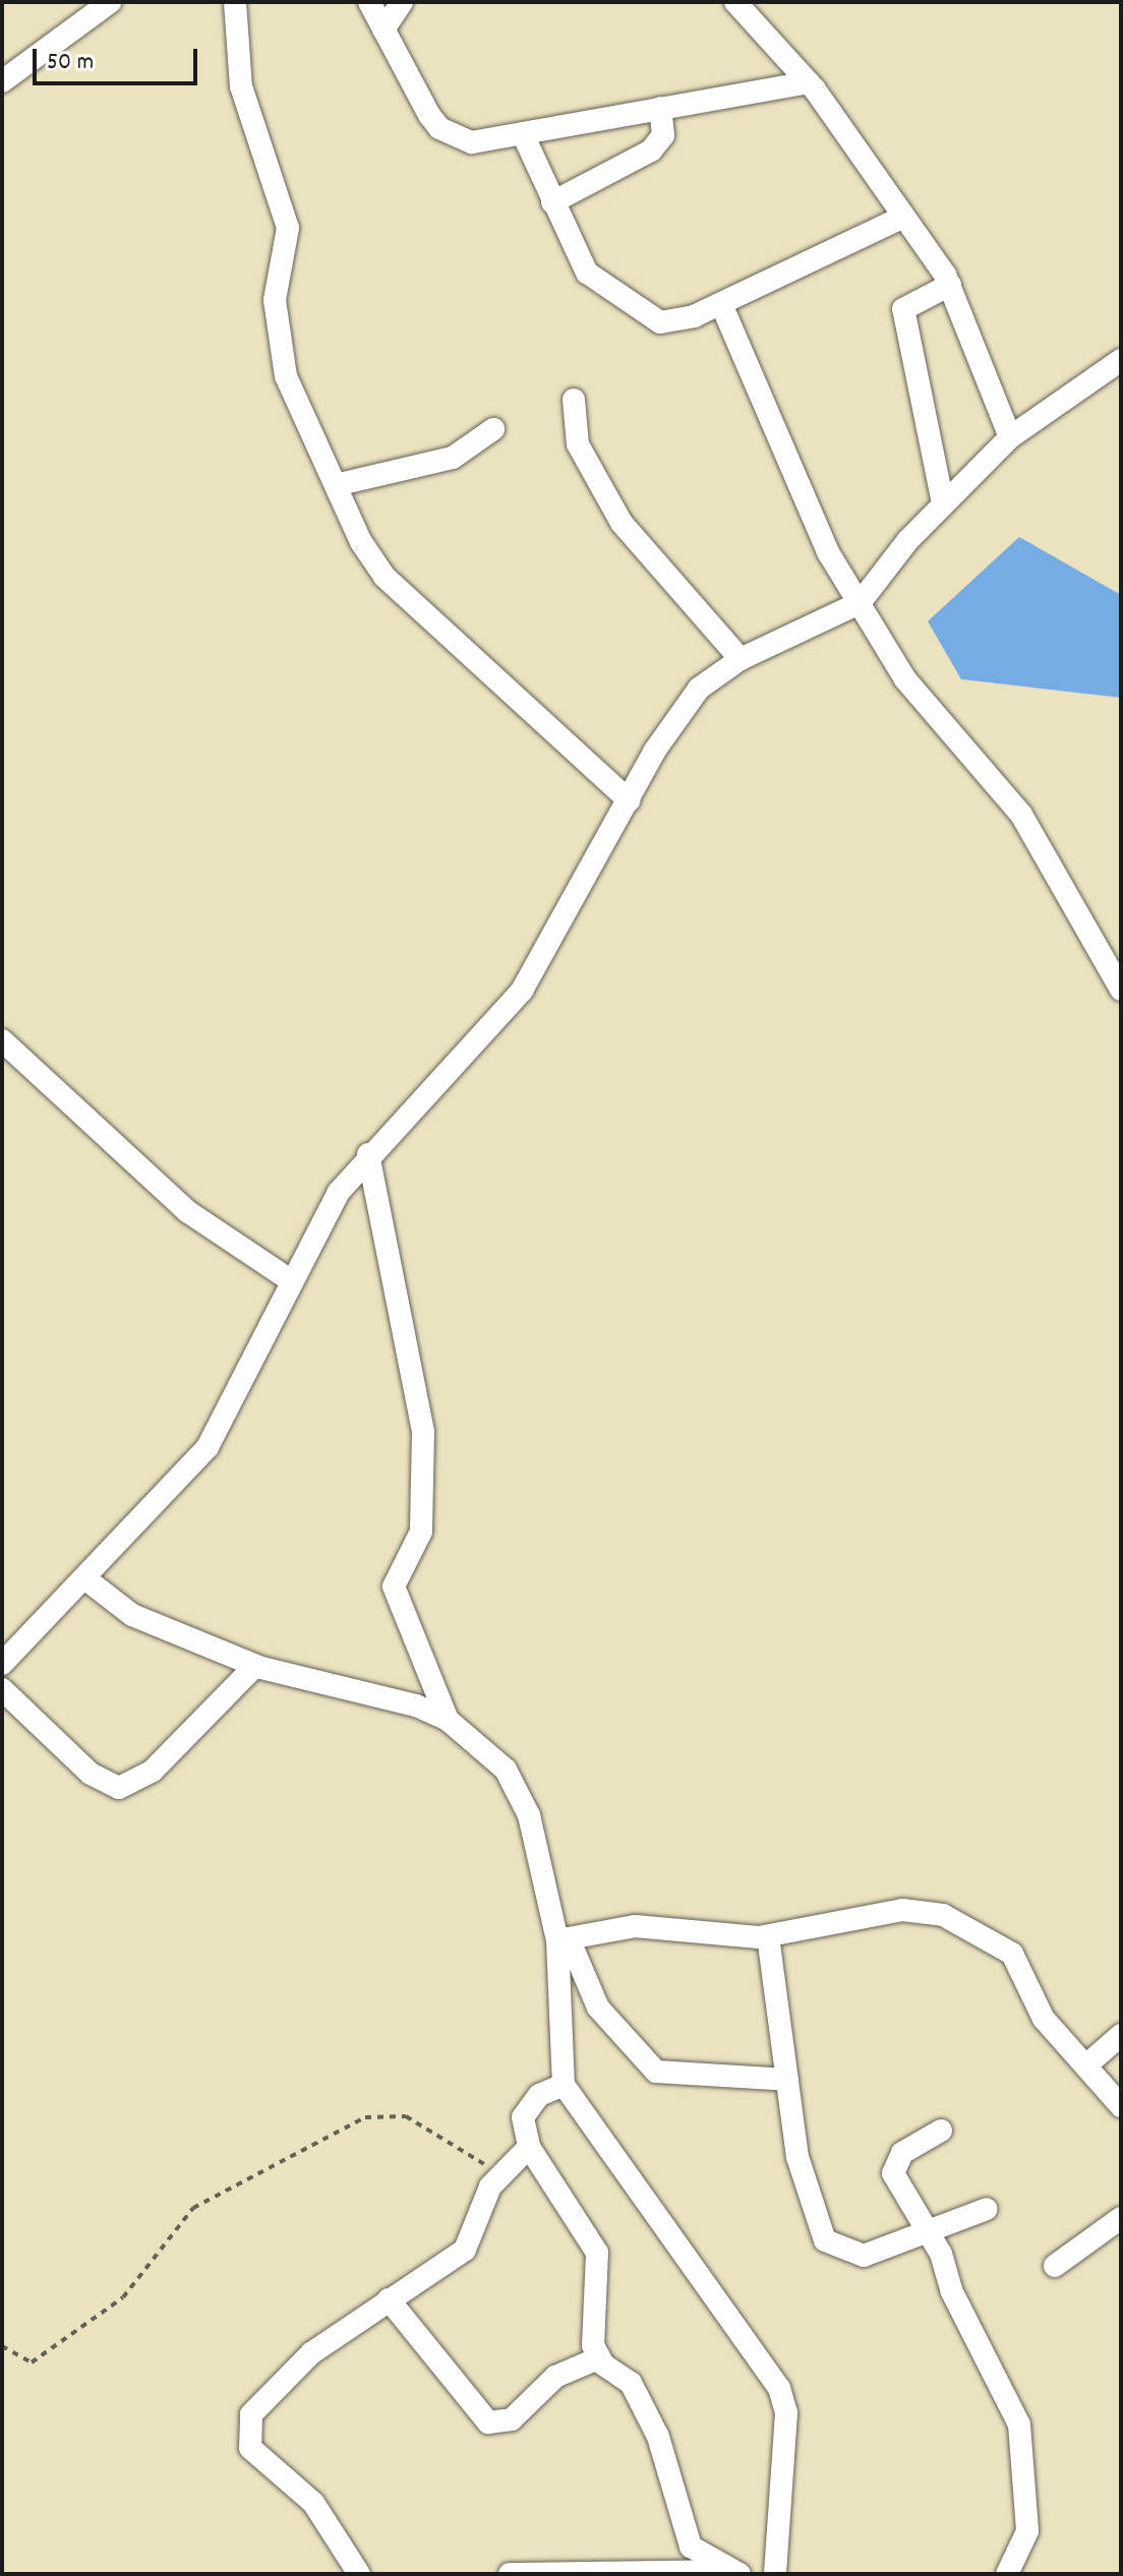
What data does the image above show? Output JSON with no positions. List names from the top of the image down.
{
  "scale_bar": "50 m"
}
